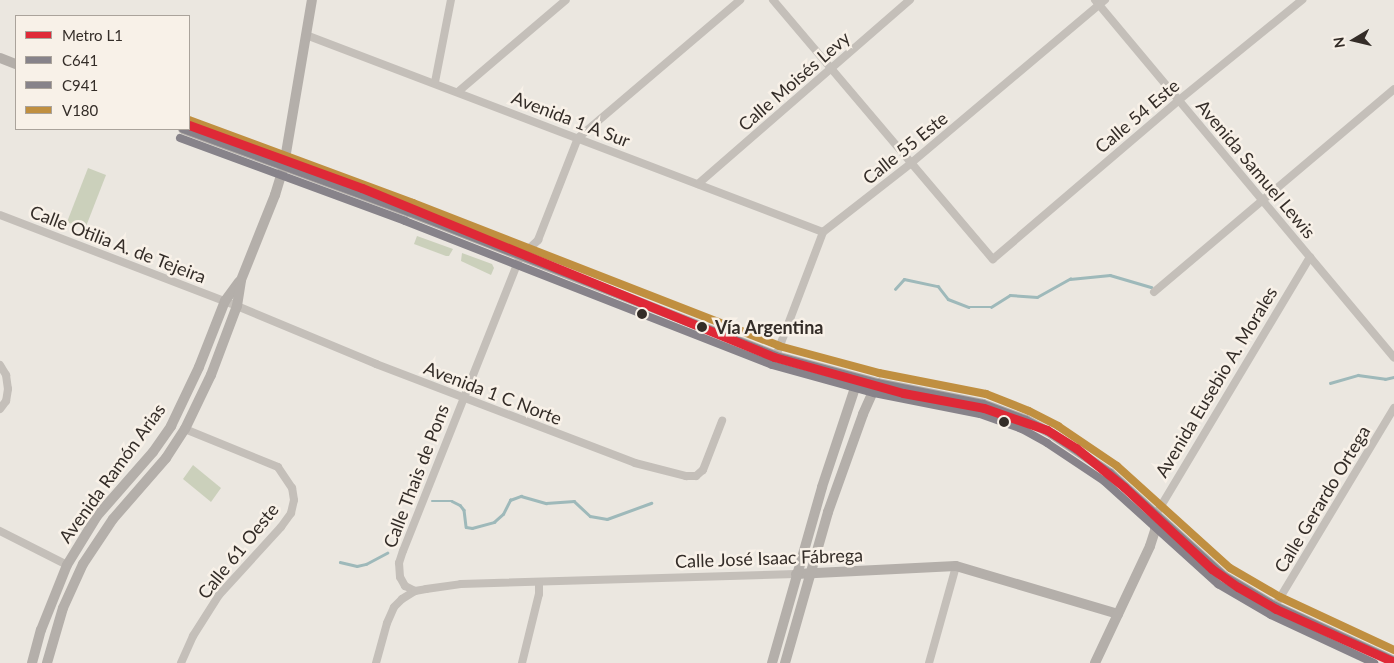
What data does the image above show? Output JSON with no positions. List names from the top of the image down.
{
  "streets": {
    "main road": ["Avenida Eusebio A. Morales", "Avenida Ramón Arias", "Calle José Isaac Fábrega"],
    "street": [
      "Calle Moisés Levy",
      "Calle 54 Este",
      "Avenida 1 A Sur",
      "Calle 55 Este",
      "Avenida Samuel Lewis",
      "Calle Otilia A. de Tejeira",
      "Avenida 1 C Norte",
      "Calle Thais de Pons",
      "Calle Gerardo Ortega",
      "Calle 61 Oeste"
    ]
  },
  "crossings": [
    ["Calle Moisés Levy", "Avenida 1 A Sur"],
    ["Calle 54 Este", "Calle 55 Este"],
    ["Calle 54 Este", "Avenida Samuel Lewis"],
    ["Avenida 1 A Sur", "Calle 55 Este"],
    ["Avenida 1 A Sur", "Avenida Ramón Arias"],
    ["Calle 55 Este", "Avenida Samuel Lewis"],
    ["Avenida Samuel Lewis", "Avenida Eusebio A. Morales"],
    ["Calle Otilia A. de Tejeira", "Avenida 1 C Norte"],
    ["Calle Otilia A. de Tejeira", "Avenida Ramón Arias"],
    ["Avenida Eusebio A. Morales", "Calle José Isaac Fábrega"],
    ["Avenida 1 C Norte", "Avenida Ramón Arias"],
    ["Avenida 1 C Norte", "Calle Thais de Pons"],
    ["Avenida Ramón Arias", "Calle 61 Oeste"],
    ["Calle Thais de Pons", "Calle José Isaac Fábrega"]
  ],
  "places": ["Vía Argentina"],
  "lines": [
    "transit line V180",
    "metro line L1",
    "transit line C641",
    "transit line C941"
  ],
  "legend": [
    "Metro L1",
    "C641",
    "C941",
    "V180"
  ],
  "north": "left"
}
